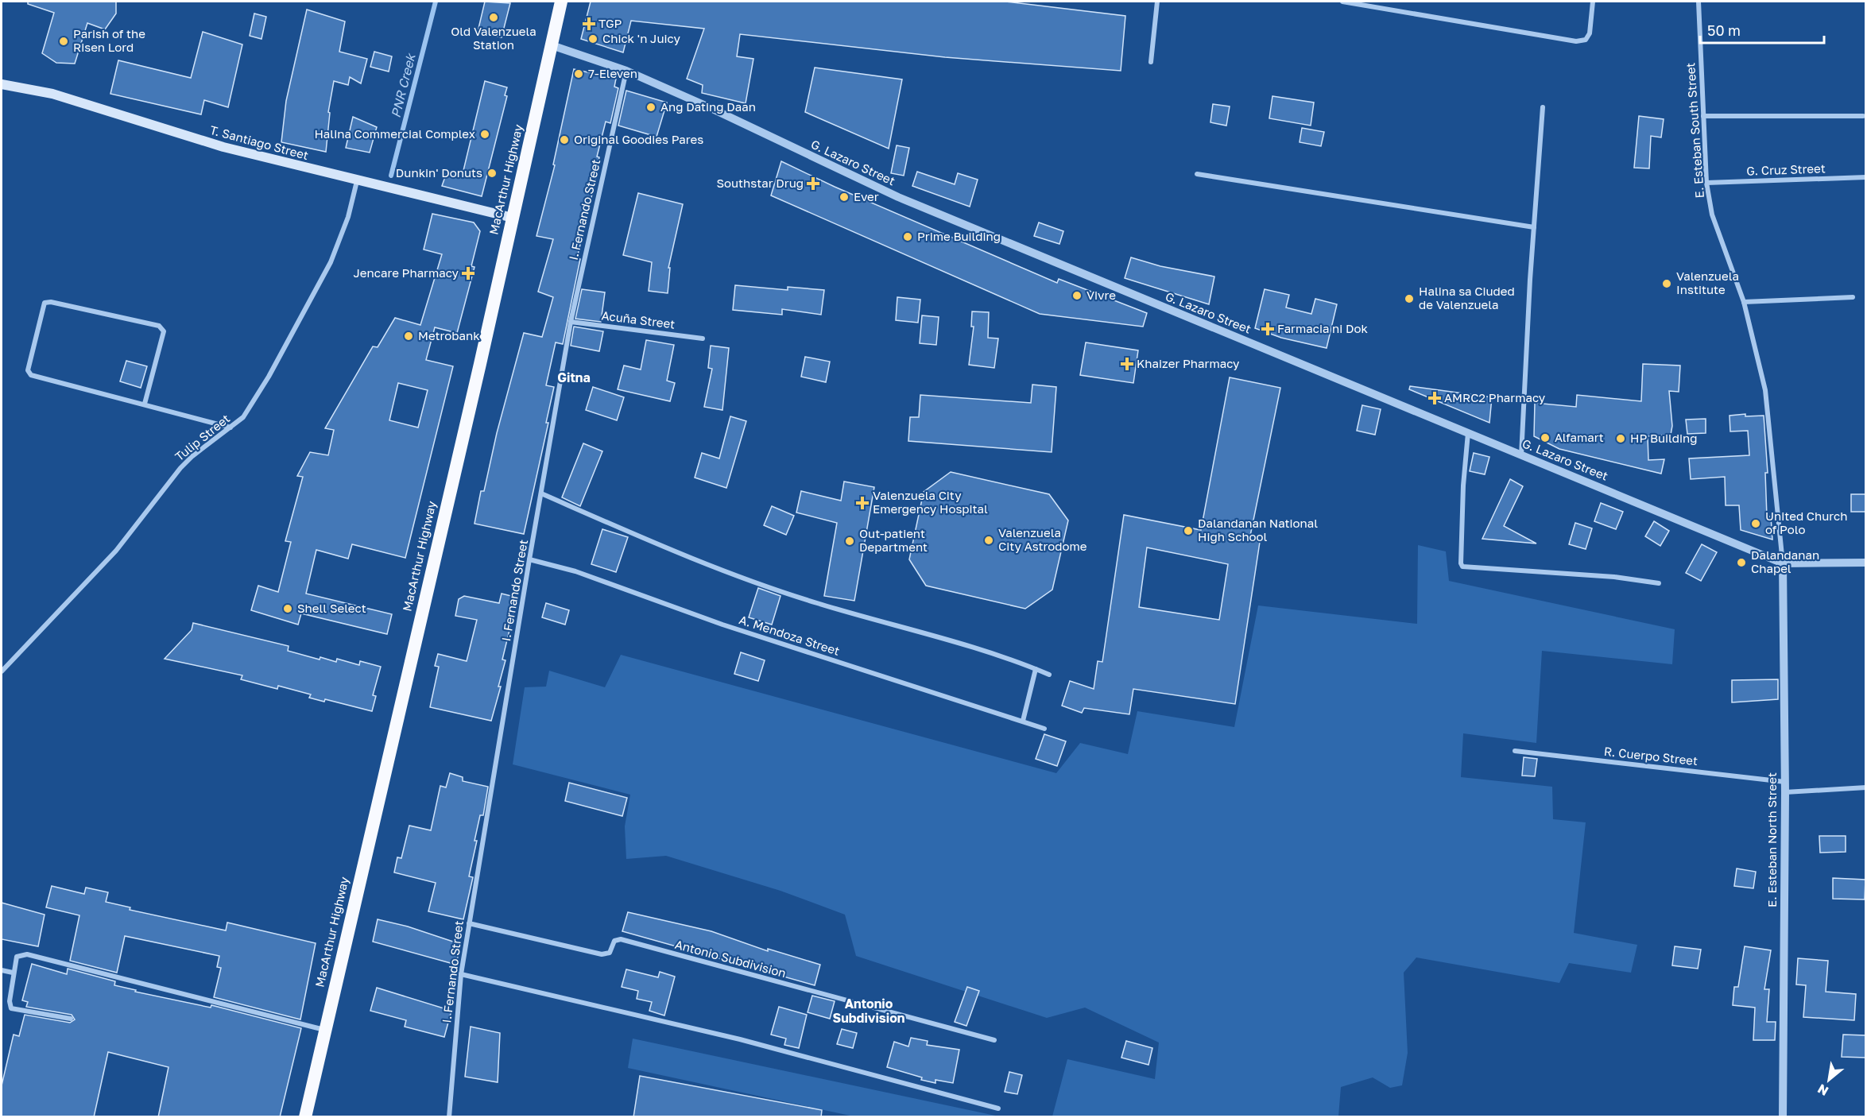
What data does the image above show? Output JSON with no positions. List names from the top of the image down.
{
  "streets": {
    "highway": ["MacArthur Highway"],
    "main road": ["T. Santiago Street"],
    "street": [
      "E. Esteban South Street",
      "G. Lazaro Street",
      "G. Cruz Street",
      "I. Fernando Street",
      "Acuña Street",
      "Tulip Street",
      "A. Mendoza Street",
      "R. Cuerpo Street",
      "E. Esteban North Street",
      "Antonio Subdivision"
    ]
  },
  "crossings": [
    ["E. Esteban South Street", "G. Lazaro Street"],
    ["E. Esteban South Street", "G. Cruz Street"],
    ["E. Esteban South Street", "E. Esteban North Street"],
    ["T. Santiago Street", "MacArthur Highway"],
    ["T. Santiago Street", "Tulip Street"],
    ["G. Lazaro Street", "MacArthur Highway"],
    ["G. Lazaro Street", "I. Fernando Street"],
    ["G. Lazaro Street", "E. Esteban North Street"],
    ["I. Fernando Street", "Acuña Street"],
    ["I. Fernando Street", "A. Mendoza Street"],
    ["I. Fernando Street", "Antonio Subdivision"],
    ["R. Cuerpo Street", "E. Esteban North Street"]
  ],
  "districts": ["Gitna", "Antonio Subdivision"],
  "water": ["PNR Creek"],
  "places": {
    "other": [
      "Old Valenzuela Station",
      "Chick 'n Juicy",
      "Parish of the Risen Lord",
      "7-Eleven",
      "Ang Dating Daan",
      "Halina Commercial Complex",
      "Original Goodies Pares",
      "Dunkin' Donuts",
      "Ever",
      "Prime Building",
      "Valenzuela Institute",
      "Vivre",
      "Halina sa Ciuded de Valenzuela",
      "Metrobank",
      "Alfamart",
      "HP Building",
      "United Church of Polo",
      "Dalandanan National High School",
      "Valenzuela City Astrodome",
      "Out-patient Department",
      "Dalandanan Chapel",
      "Shell Select"
    ],
    "health": [
      "TGP",
      "Southstar Drug",
      "Jencare Pharmacy",
      "Farmacia ni Dok",
      "Khaizer Pharmacy",
      "AMRC2 Pharmacy",
      "Valenzuela City Emergency Hospital"
    ]
  },
  "scale_bar": "50 m",
  "north": "bottom left"
}
